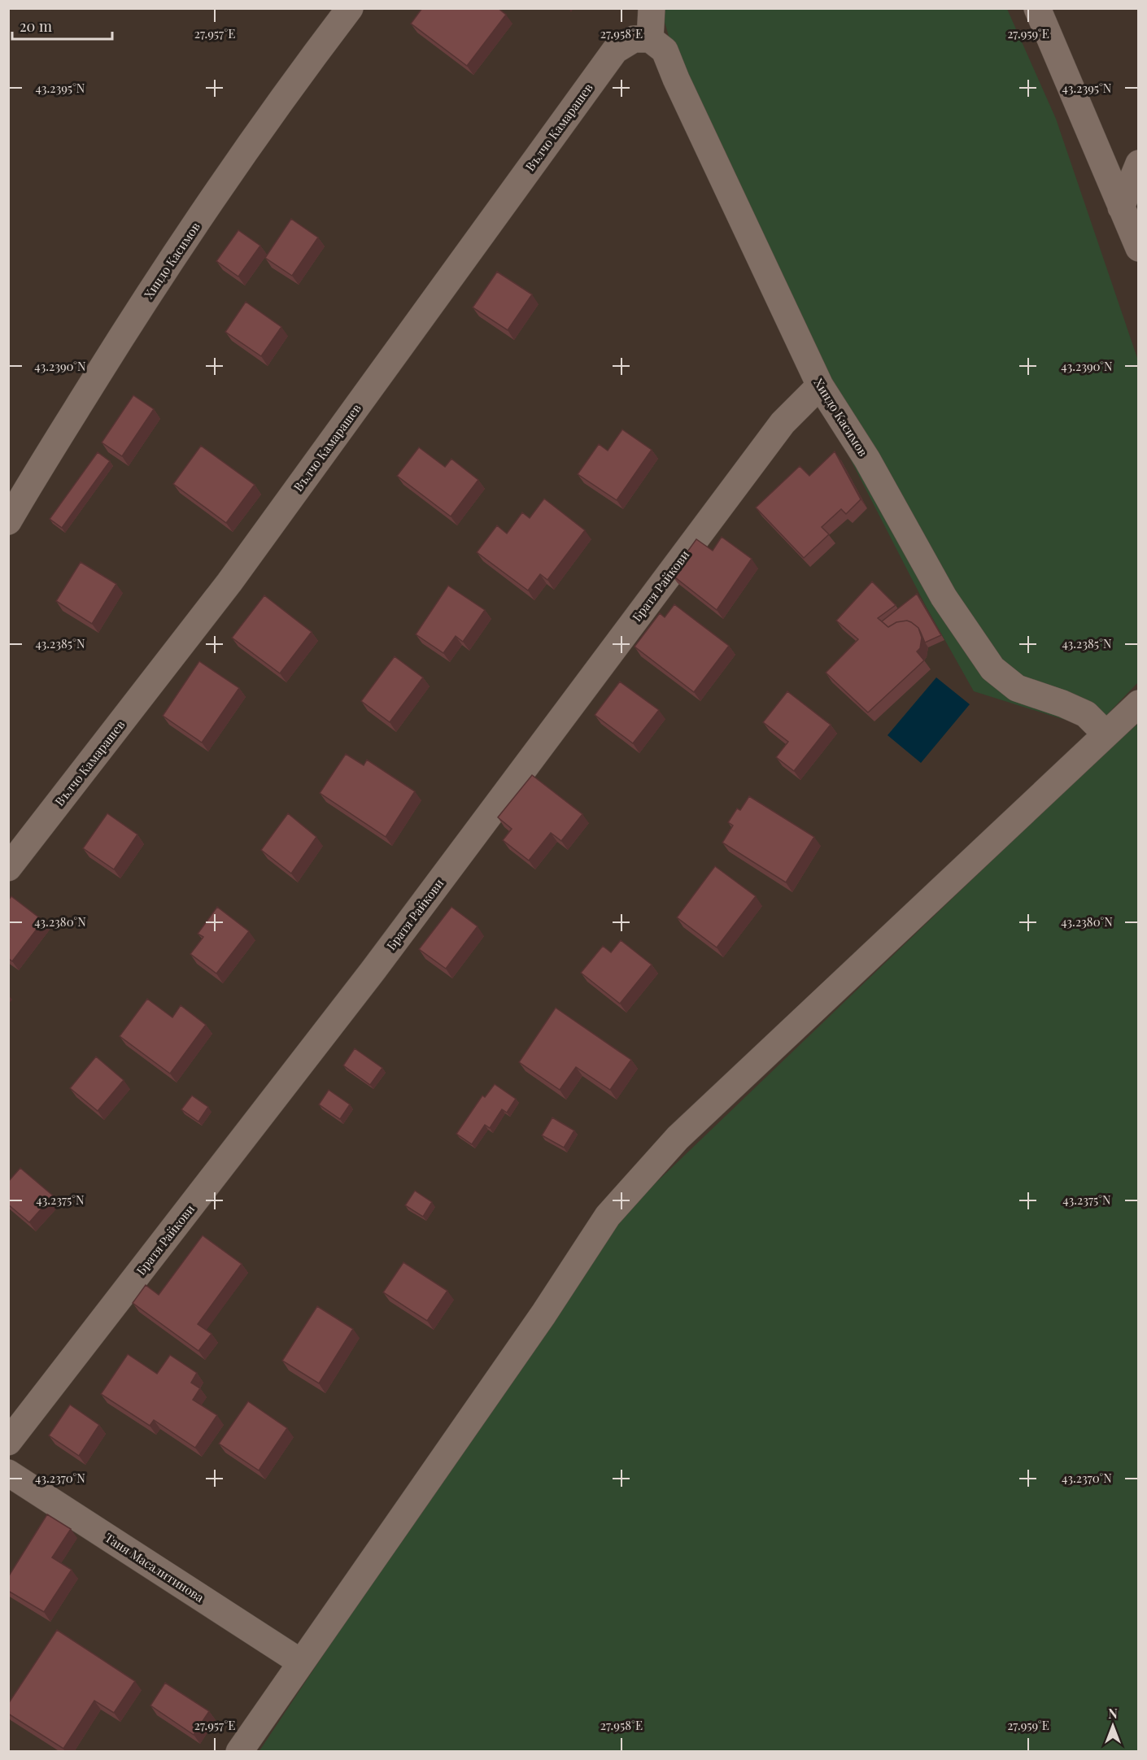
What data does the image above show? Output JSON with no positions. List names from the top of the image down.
{
  "streets": {
    "street": [
      "Вълчо Камарашев",
      "Хиндо Касимов",
      "Братя Райкови",
      "Таня Масалитинова"
    ]
  },
  "crossings": [
    ["Вълчо Камарашев", "Хиндо Касимов"],
    ["Хиндо Касимов", "Братя Райкови"]
  ],
  "scale_bar": "20 m",
  "north": "top",
  "coordinates": [
    "27.957°E",
    "27.958°E",
    "27.959°E",
    "43.2395°N",
    "43.2390°N",
    "43.2385°N",
    "43.2380°N",
    "43.2375°N",
    "43.2370°N"
  ]
}
